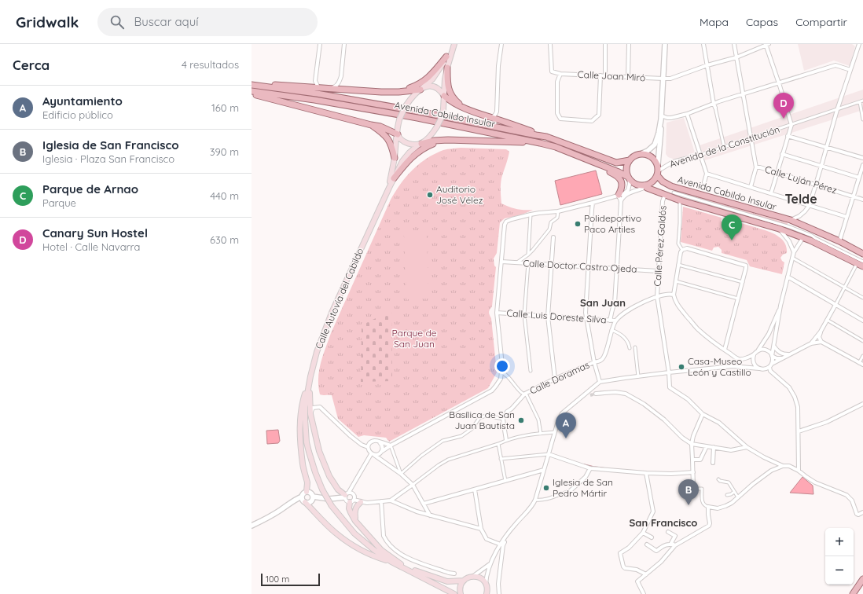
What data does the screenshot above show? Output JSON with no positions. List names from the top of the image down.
{
  "streets": {
    "main road": ["Avenida Cabildo Insular", "Calle Autovía del Cabildo"],
    "street": [
      "Calle Joan Miró",
      "Avenida de la Constitución",
      "Calle Luján Pérez",
      "Calle Pérez Galdós",
      "Calle Doctor Castro Ojeda",
      "Calle Luis Doreste Silva",
      "Calle Doramas"
    ]
  },
  "crossings": [
    ["Avenida Cabildo Insular", "Avenida de la Constitución"],
    ["Avenida Cabildo Insular", "Calle Pérez Galdós"],
    ["Calle Pérez Galdós", "Calle Doctor Castro Ojeda"],
    ["Calle Luis Doreste Silva", "Calle Doramas"]
  ],
  "districts": ["Telde", "San Juan", "San Francisco"],
  "parks": ["Parque de San Juan"],
  "places": [
    "Auditorio José Vélez",
    "Polideportivo Paco Artiles",
    "Casa-Museo León y Castillo",
    "Basílica de San Juan Bautista",
    "Iglesia de San Pedro Mártir"
  ],
  "scale_bar": "100 m",
  "page": {
    "header": "Gridwalk",
    "search": "Buscar aquí",
    "nav": ["Mapa", "Capas", "Compartir"],
    "heading": ["Cerca", "4 resultados"],
    "list": [
      {
        "mark": "A",
        "name": "Ayuntamiento",
        "note": "Edificio público",
        "value": "160 m"
      },
      {
        "mark": "B",
        "name": "Iglesia de San Francisco",
        "note": "Iglesia · Plaza San Francisco",
        "value": "390 m"
      },
      {
        "mark": "C",
        "name": "Parque de Arnao",
        "note": "Parque",
        "value": "440 m"
      },
      {
        "mark": "D",
        "name": "Canary Sun Hostel",
        "note": "Hotel · Calle Navarra",
        "value": "630 m"
      }
    ],
    "pins": [
      "D",
      "C",
      "A",
      "B"
    ],
    "map_buttons": ["+", "−"],
    "scale": "100 m"
  }
}
